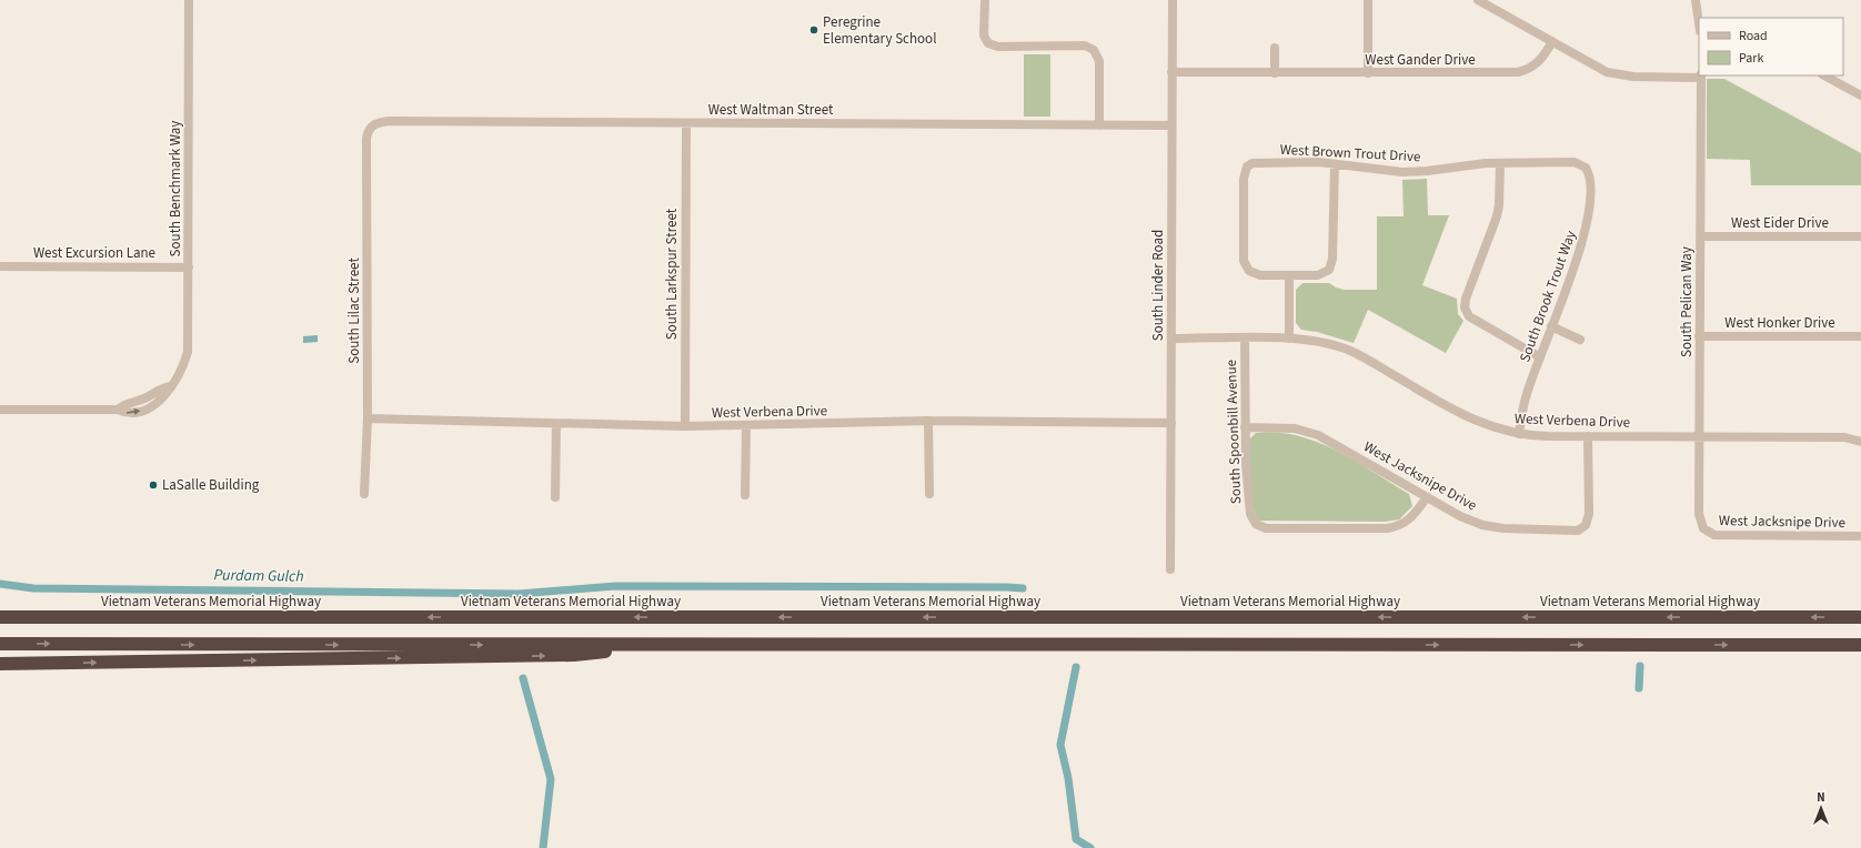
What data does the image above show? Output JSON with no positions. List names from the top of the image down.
{
  "streets": {
    "highway": ["Vietnam Veterans Memorial Highway"],
    "street": [
      "West Gander Drive",
      "West Waltman Street",
      "West Brown Trout Drive",
      "South Benchmark Way",
      "West Eider Drive",
      "West Excursion Lane",
      "South Larkspur Street",
      "South Linder Road",
      "South Brook Trout Way",
      "South Pelican Way",
      "South Lilac Street",
      "West Honker Drive",
      "West Verbena Drive",
      "South Spoonbill Avenue",
      "West Jacksnipe Drive"
    ]
  },
  "crossings": [
    ["West Gander Drive", "South Linder Road"],
    ["West Waltman Street", "South Larkspur Street"],
    ["West Waltman Street", "South Linder Road"],
    ["West Waltman Street", "South Lilac Street"],
    ["West Brown Trout Drive", "South Brook Trout Way"],
    ["South Benchmark Way", "West Excursion Lane"],
    ["West Eider Drive", "South Pelican Way"],
    ["South Larkspur Street", "West Verbena Drive"],
    ["South Linder Road", "West Verbena Drive"],
    ["South Brook Trout Way", "West Verbena Drive"],
    ["South Pelican Way", "West Honker Drive"],
    ["South Pelican Way", "West Verbena Drive"],
    ["South Pelican Way", "West Jacksnipe Drive"],
    ["South Lilac Street", "West Verbena Drive"],
    ["West Verbena Drive", "South Spoonbill Avenue"],
    ["West Verbena Drive", "West Jacksnipe Drive"],
    ["South Spoonbill Avenue", "West Jacksnipe Drive"]
  ],
  "water": ["Purdam Gulch"],
  "places": ["Peregrine Elementary School", "LaSalle Building"],
  "legend": ["Road", "Park"],
  "north": "top"
}
